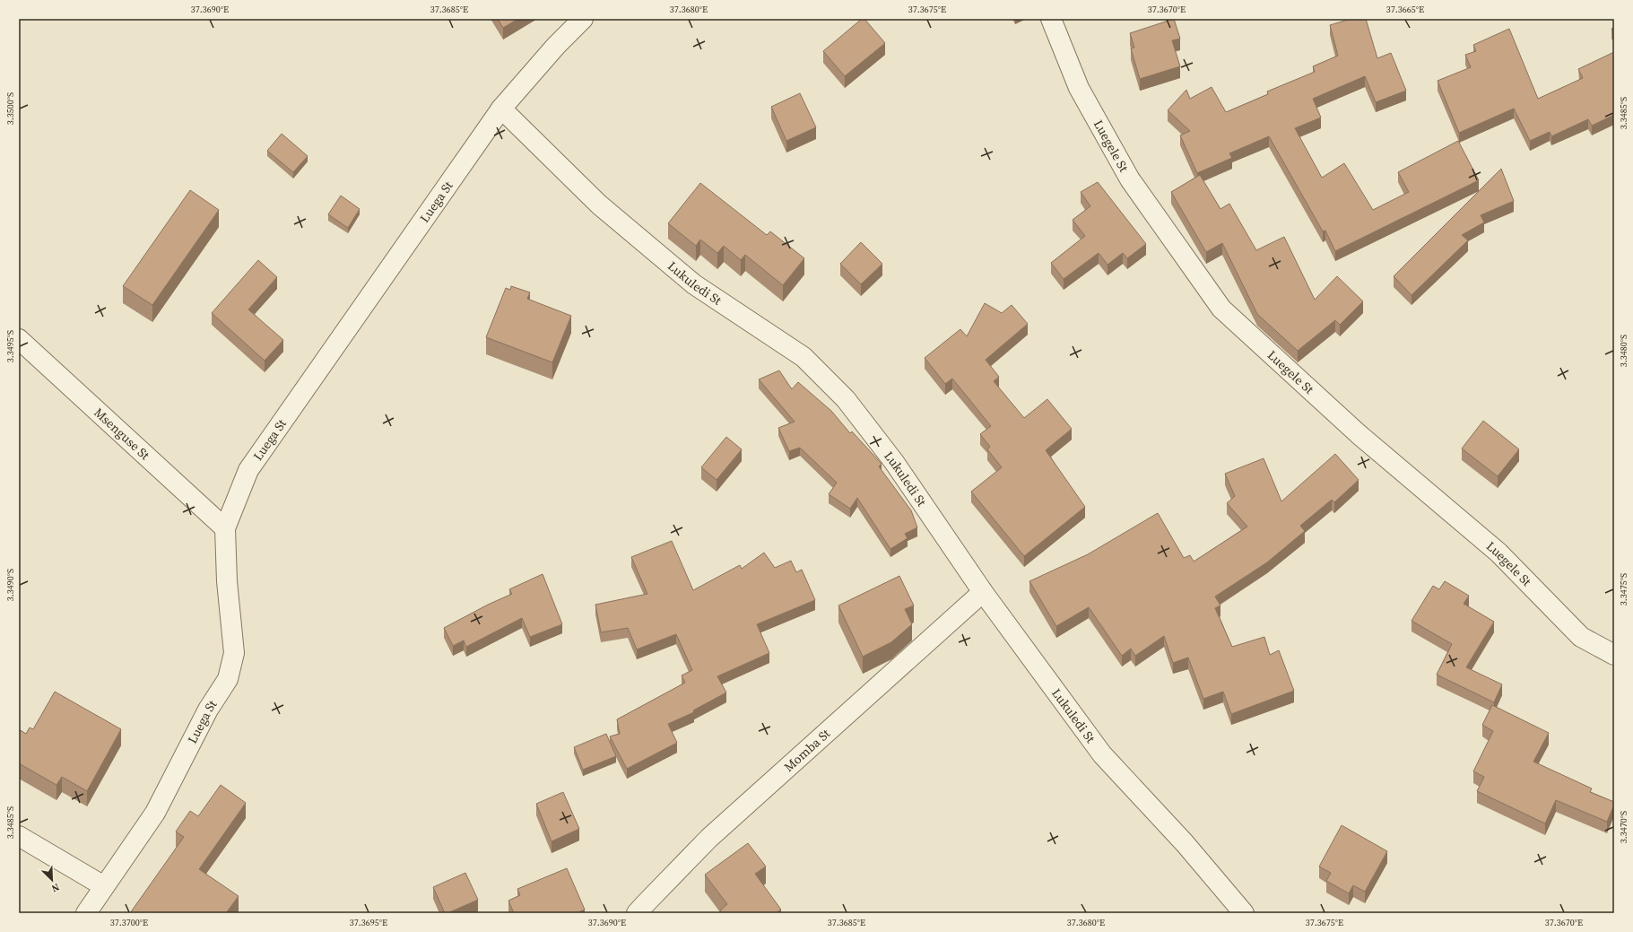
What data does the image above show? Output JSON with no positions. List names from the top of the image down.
{
  "streets": {
    "street": [
      "Luegele St",
      "Luega St",
      "Lukuledi St",
      "Msenguse St",
      "Momba St"
    ]
  },
  "crossings": [
    ["Luega St", "Lukuledi St"],
    ["Luega St", "Msenguse St"],
    ["Lukuledi St", "Momba St"]
  ],
  "north": "bottom right",
  "coordinates": [
    "37.3690°E",
    "37.3685°E",
    "37.3680°E",
    "37.3675°E",
    "37.3670°E",
    "37.3665°E",
    "3.3500°S",
    "3.3485°S",
    "3.3495°S",
    "3.3480°S",
    "3.3490°S",
    "3.3475°S",
    "3.3470°S",
    "37.3700°E",
    "37.3695°E"
  ]
}
